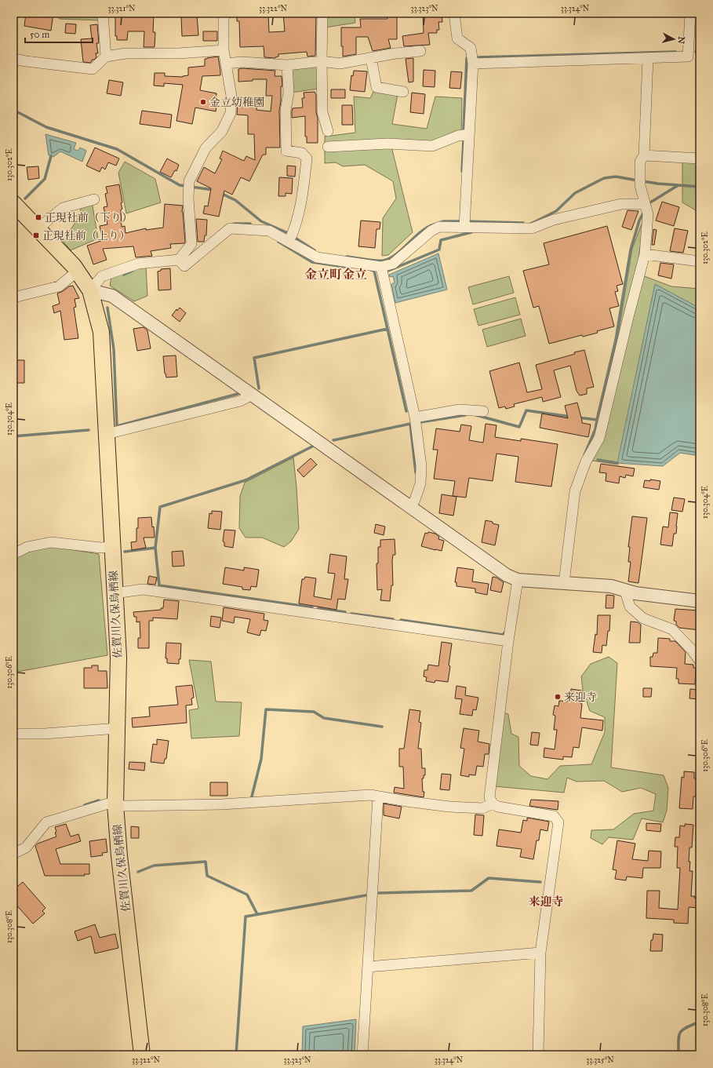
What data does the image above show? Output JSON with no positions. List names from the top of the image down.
{
  "streets": {
    "main road": ["佐賀川久保鳥栖線"]
  },
  "districts": ["金立町金立", "来迎寺"],
  "places": {
    "other": ["金立幼稚園", "来迎寺"],
    "transit": ["正現社前（下り）", "正現社前（上り）"]
  },
  "scale_bar": "50 m",
  "north": "right",
  "coordinates": [
    "33.321°N",
    "33.322°N",
    "33.323°N",
    "33.324°N",
    "130.302°E",
    "130.304°E",
    "130.306°E",
    "130.308°E",
    "33.325°N"
  ]
}
